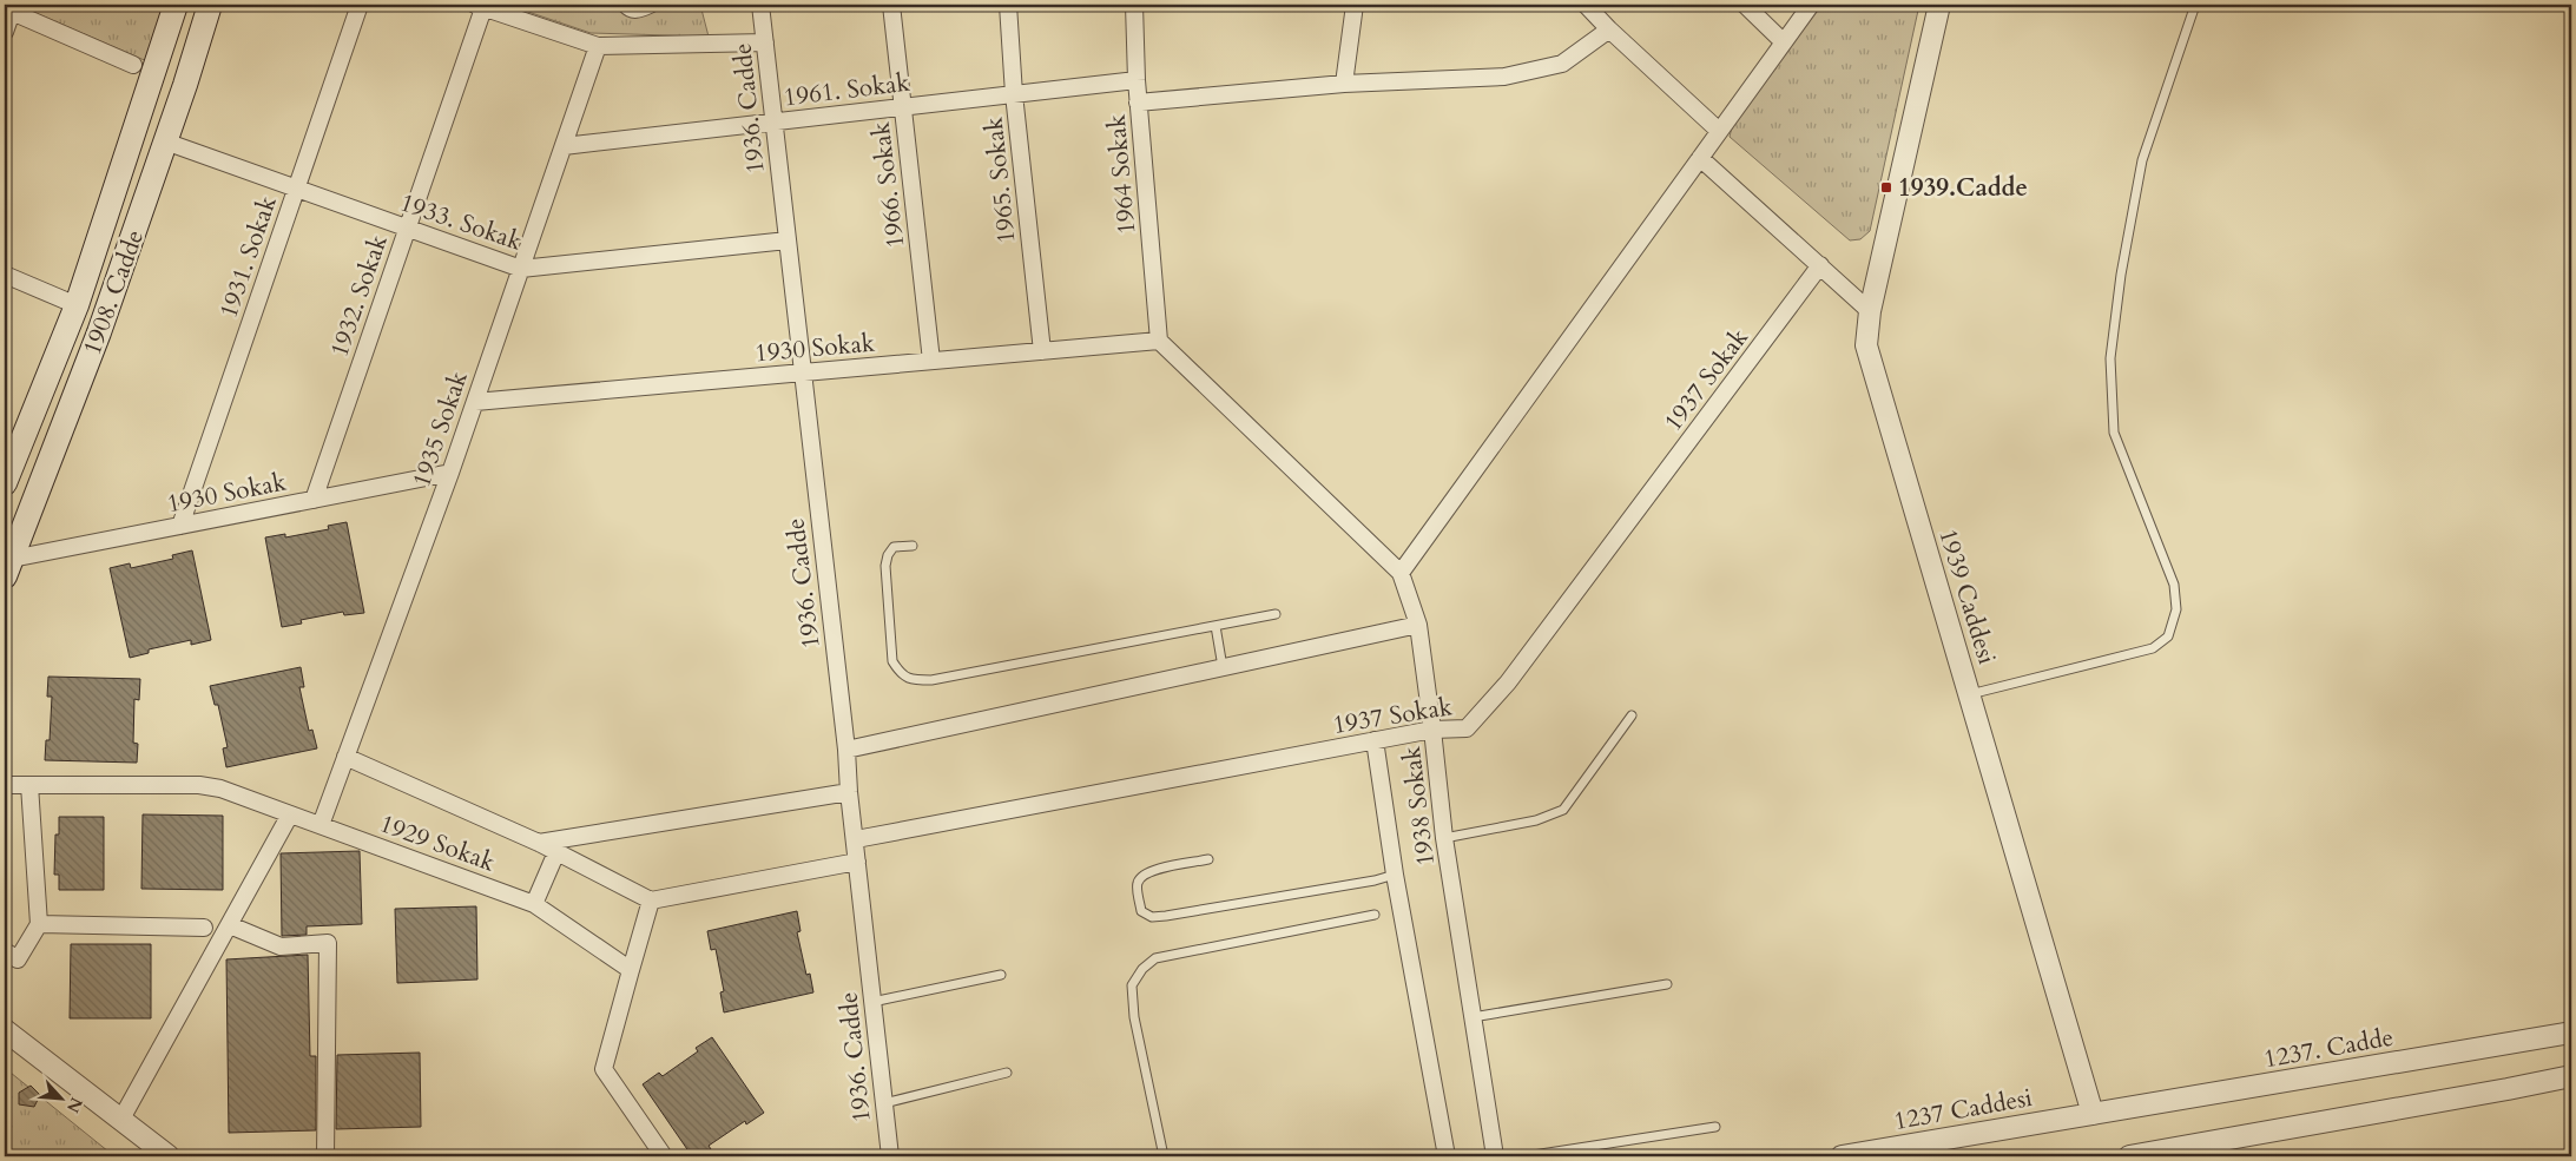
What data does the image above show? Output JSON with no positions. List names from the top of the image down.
{
  "streets": {
    "main road": ["1908. Cadde"],
    "street": [
      "1961. Sokak",
      "1936. Cadde",
      "1964 Sokak",
      "1965. Sokak",
      "1966. Sokak",
      "1933. Sokak",
      "1931. Sokak",
      "1932. Sokak",
      "1930 Sokak",
      "1937 Sokak",
      "1935 Sokak",
      "1939 Caddesi",
      "1938 Sokak",
      "1929 Sokak",
      "1237. Cadde",
      "1237 Caddesi"
    ]
  },
  "crossings": [
    ["1961. Sokak", "1936. Cadde"],
    ["1961. Sokak", "1964 Sokak"],
    ["1961. Sokak", "1965. Sokak"],
    ["1961. Sokak", "1966. Sokak"],
    ["1961. Sokak", "1935 Sokak"],
    ["1936. Cadde", "1933. Sokak"],
    ["1936. Cadde", "1930 Sokak"],
    ["1936. Cadde", "1937 Sokak"],
    ["1964 Sokak", "1930 Sokak"],
    ["1964 Sokak", "1938 Sokak"],
    ["1965. Sokak", "1930 Sokak"],
    ["1966. Sokak", "1930 Sokak"],
    ["1933. Sokak", "1931. Sokak"],
    ["1933. Sokak", "1908. Cadde"],
    ["1933. Sokak", "1932. Sokak"],
    ["1933. Sokak", "1935 Sokak"],
    ["1931. Sokak", "1930 Sokak"],
    ["1908. Cadde", "1930 Sokak"],
    ["1932. Sokak", "1930 Sokak"],
    ["1930 Sokak", "1935 Sokak"],
    ["1930 Sokak", "1938 Sokak"],
    ["1937 Sokak", "1938 Sokak"],
    ["1935 Sokak", "1929 Sokak"],
    ["1939 Caddesi", "1237. Cadde"],
    ["1939 Caddesi", "1237 Caddesi"],
    ["1237. Cadde", "1237 Caddesi"]
  ],
  "places": {
    "transit": ["1939.Cadde"]
  },
  "north": "bottom right"
}
